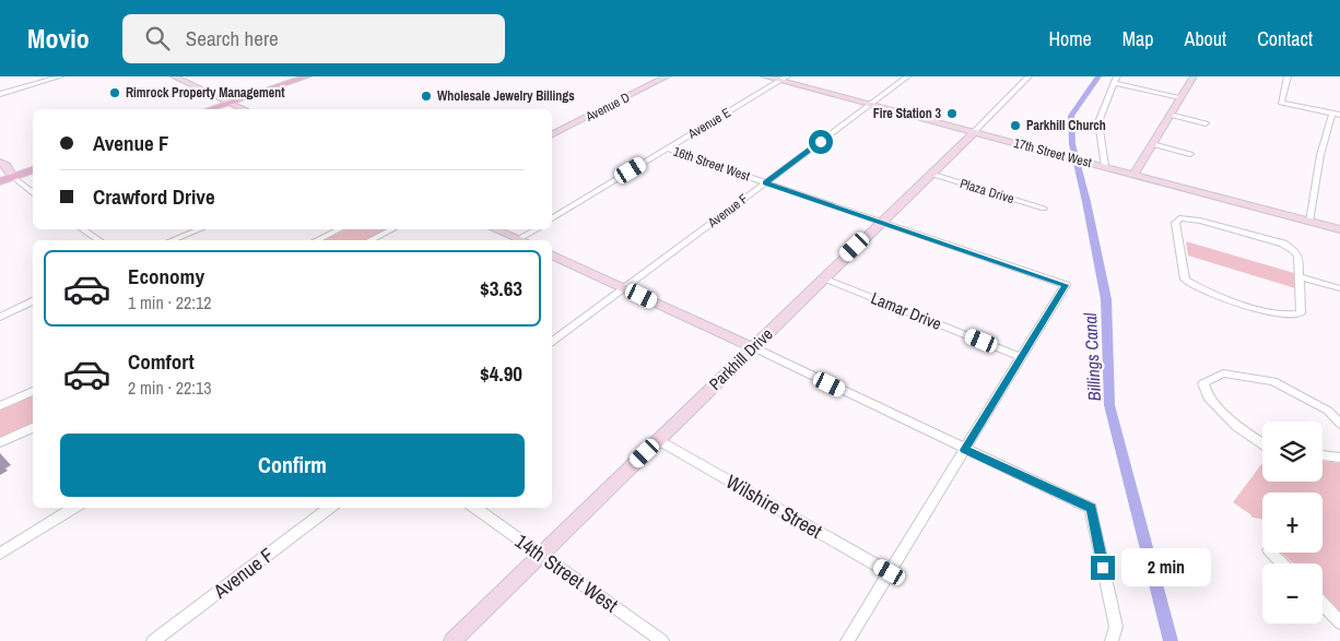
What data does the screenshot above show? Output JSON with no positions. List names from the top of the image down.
{
  "streets": {
    "street": [
      "Avenue D",
      "Avenue E",
      "17th Street West",
      "16th Street West",
      "Plaza Drive",
      "Avenue F",
      "Lamar Drive",
      "Parkhill Drive",
      "Wilshire Street",
      "14th Street West"
    ]
  },
  "crossings": [
    ["Avenue E", "17th Street West"],
    ["Avenue E", "16th Street West"],
    ["17th Street West", "Avenue F"],
    ["17th Street West", "Parkhill Drive"],
    ["16th Street West", "Avenue F"],
    ["16th Street West", "Lamar Drive"],
    ["16th Street West", "Parkhill Drive"],
    ["Plaza Drive", "Parkhill Drive"],
    ["Lamar Drive", "Parkhill Drive"],
    ["Parkhill Drive", "Wilshire Street"],
    ["Parkhill Drive", "14th Street West"]
  ],
  "water": ["Billings Canal"],
  "places": [
    "Rimrock Property Management",
    "Wholesale Jewelry Billings",
    "Fire Station 3",
    "Parkhill Church"
  ],
  "page": {
    "header": "Movio",
    "search": "Search here",
    "nav": [
      "Home",
      "Map",
      "About",
      "Contact"
    ],
    "banner": ["Avenue F", "Crawford Drive"],
    "list": [
      {
        "name": "Economy",
        "note": "1 min · 22:12",
        "value": "$3.63"
      },
      {
        "name": "Comfort",
        "note": "2 min · 22:13",
        "value": "$4.90"
      }
    ],
    "map_buttons": ["+", "−"],
    "buttons": "Confirm",
    "bubble": "2 min"
  }
}
